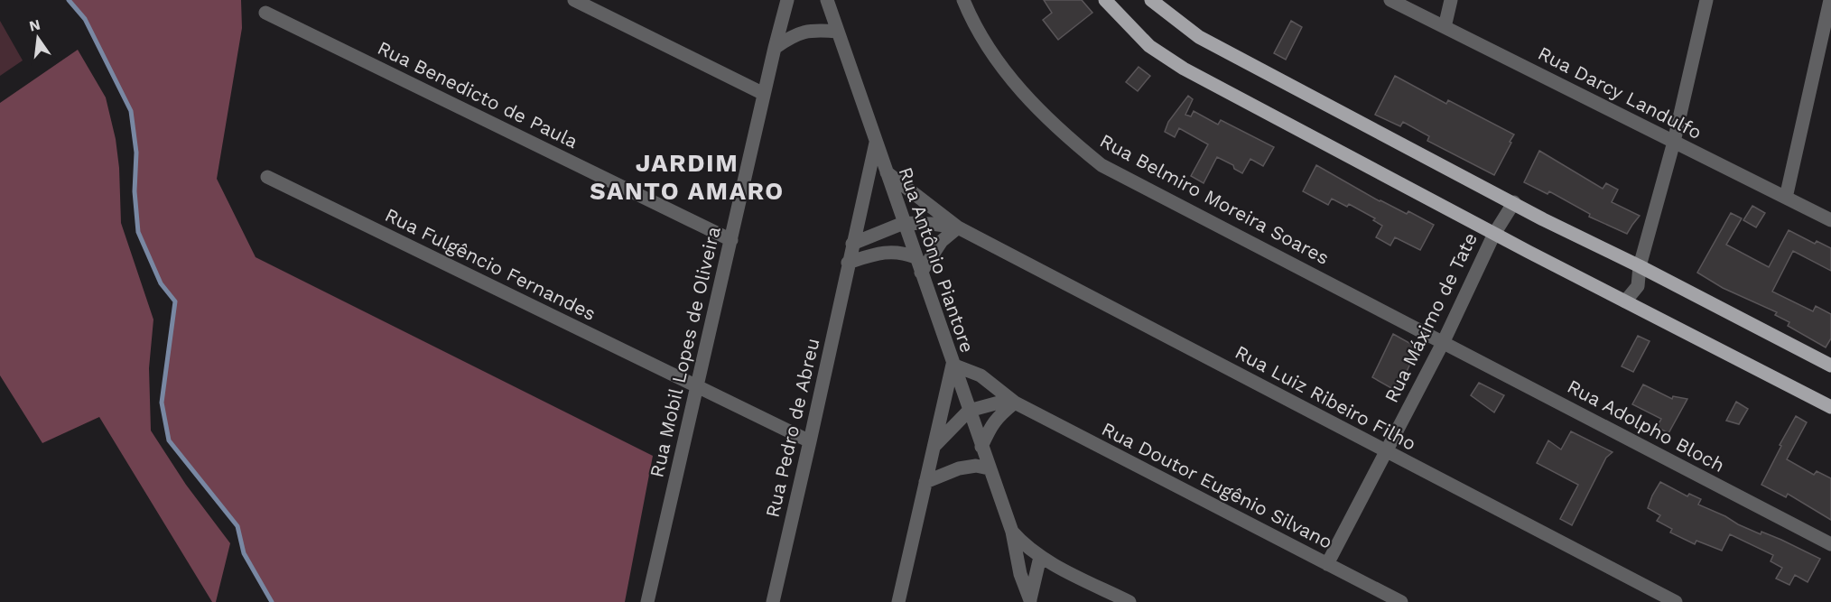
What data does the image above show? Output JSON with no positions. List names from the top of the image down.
{
  "streets": {
    "street": [
      "Rua Darcy Landulfo",
      "Rua Benedicto de Paula",
      "Rua Belmiro Moreira Soares",
      "Rua Antônio Piantore",
      "Rua Fulgêncio Fernandes",
      "Rua Máximo de Tate",
      "Rua Mobil Lopes de Oliveira",
      "Rua Luiz Ribeiro Filho",
      "Rua Adolpho Bloch",
      "Rua Pedro de Abreu",
      "Rua Doutor Eugênio Silvano"
    ]
  },
  "crossings": [
    ["Rua Benedicto de Paula", "Rua Mobil Lopes de Oliveira"],
    ["Rua Belmiro Moreira Soares", "Rua Máximo de Tate"],
    ["Rua Belmiro Moreira Soares", "Rua Adolpho Bloch"],
    ["Rua Antônio Piantore", "Rua Luiz Ribeiro Filho"],
    ["Rua Antônio Piantore", "Rua Pedro de Abreu"],
    ["Rua Antônio Piantore", "Rua Doutor Eugênio Silvano"],
    ["Rua Fulgêncio Fernandes", "Rua Mobil Lopes de Oliveira"],
    ["Rua Fulgêncio Fernandes", "Rua Pedro de Abreu"],
    ["Rua Máximo de Tate", "Rua Luiz Ribeiro Filho"],
    ["Rua Máximo de Tate", "Rua Adolpho Bloch"],
    ["Rua Máximo de Tate", "Rua Doutor Eugênio Silvano"]
  ],
  "districts": ["JARDIM SANTO AMARO"],
  "north": "top"
}
